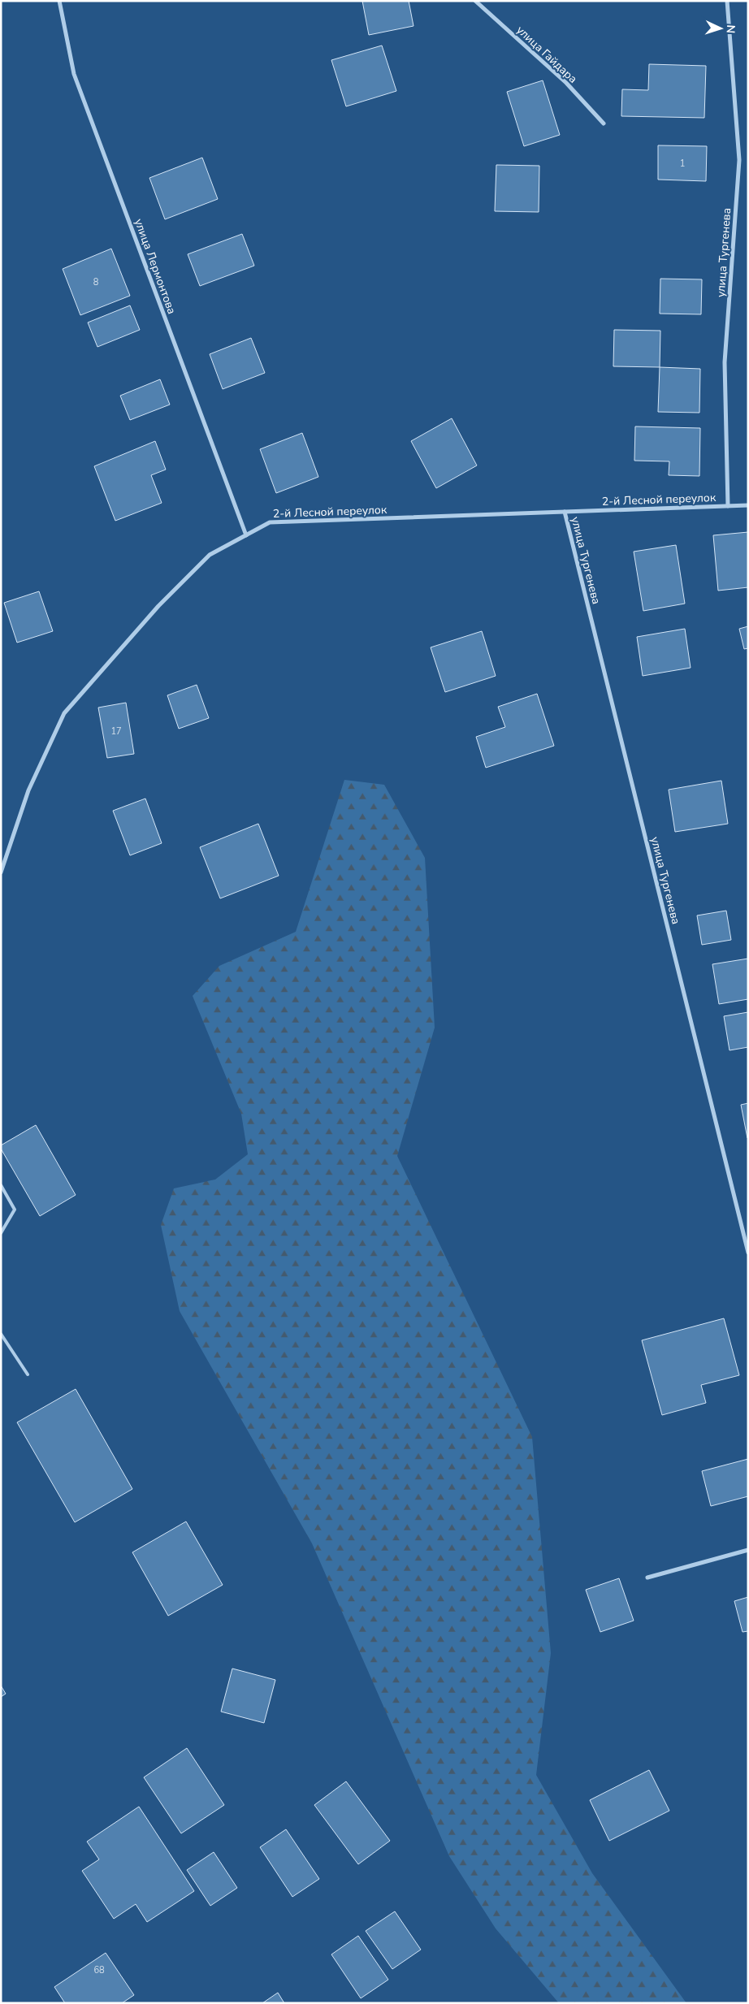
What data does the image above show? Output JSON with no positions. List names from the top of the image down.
{
  "streets": {
    "street": [
      "улица Гайдара",
      "улица Тургенева",
      "улица Лермонтова",
      "2-й Лесной переулок"
    ]
  },
  "crossings": [
    ["улица Тургенева", "2-й Лесной переулок"],
    ["улица Лермонтова", "2-й Лесной переулок"]
  ],
  "house_numbers": [
    "1",
    "8",
    "17",
    "68"
  ],
  "north": "right"
}
